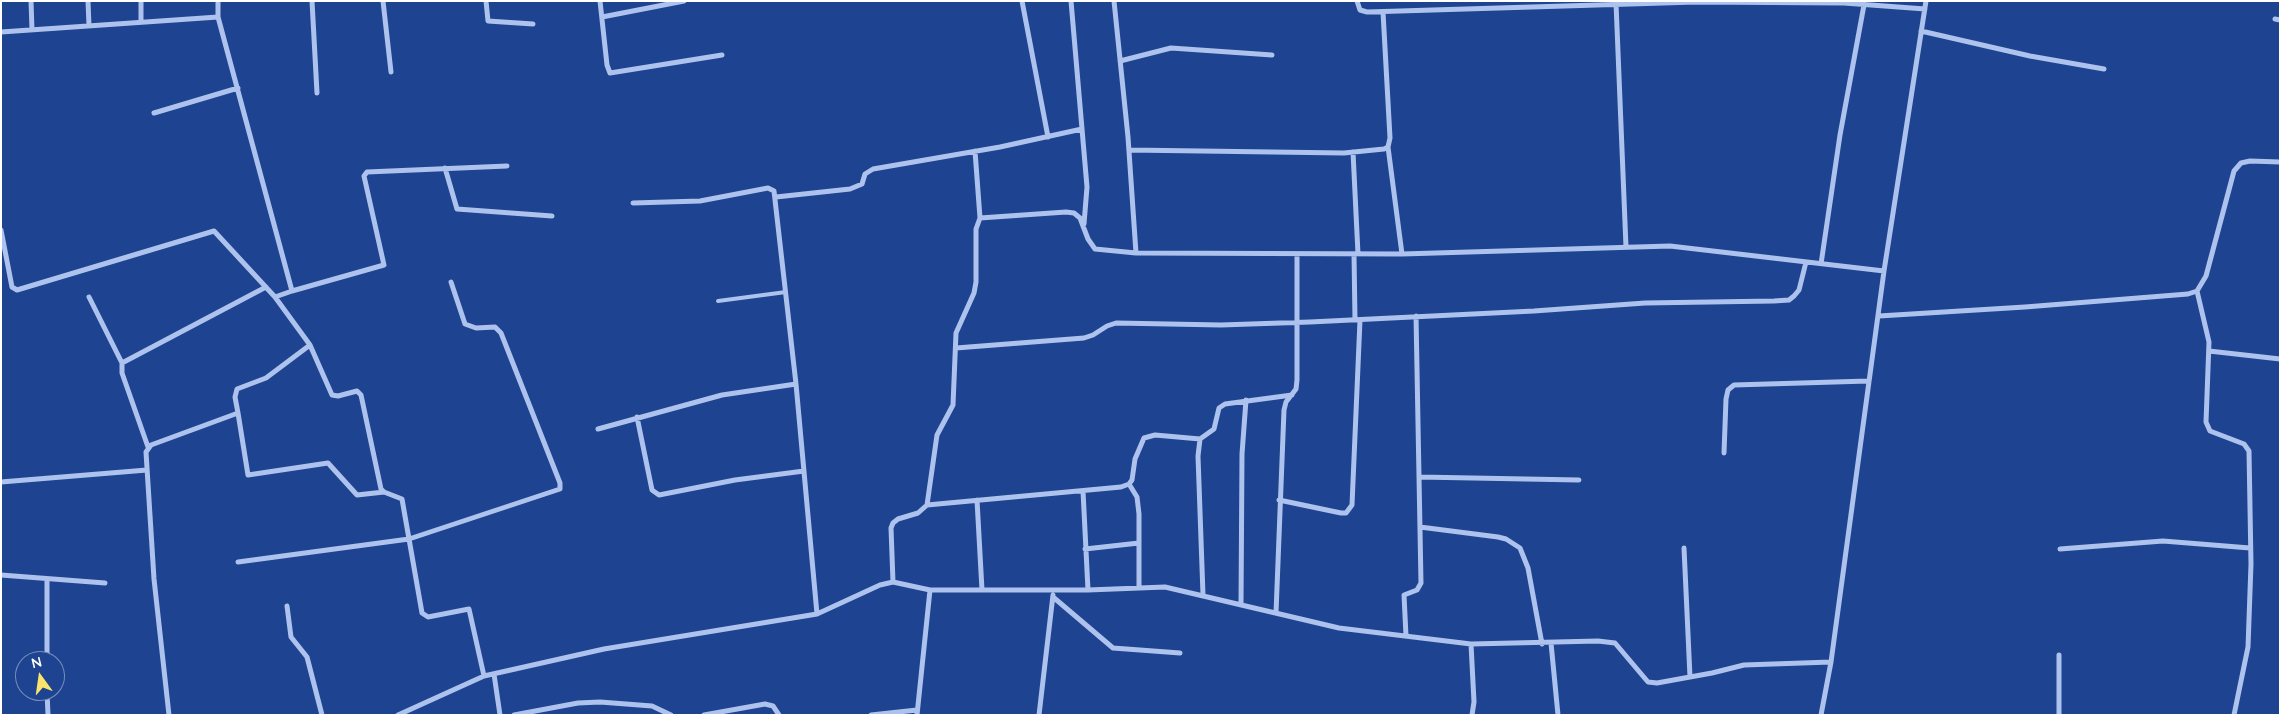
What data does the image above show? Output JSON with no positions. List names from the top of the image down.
{
  "north": "top"
}
